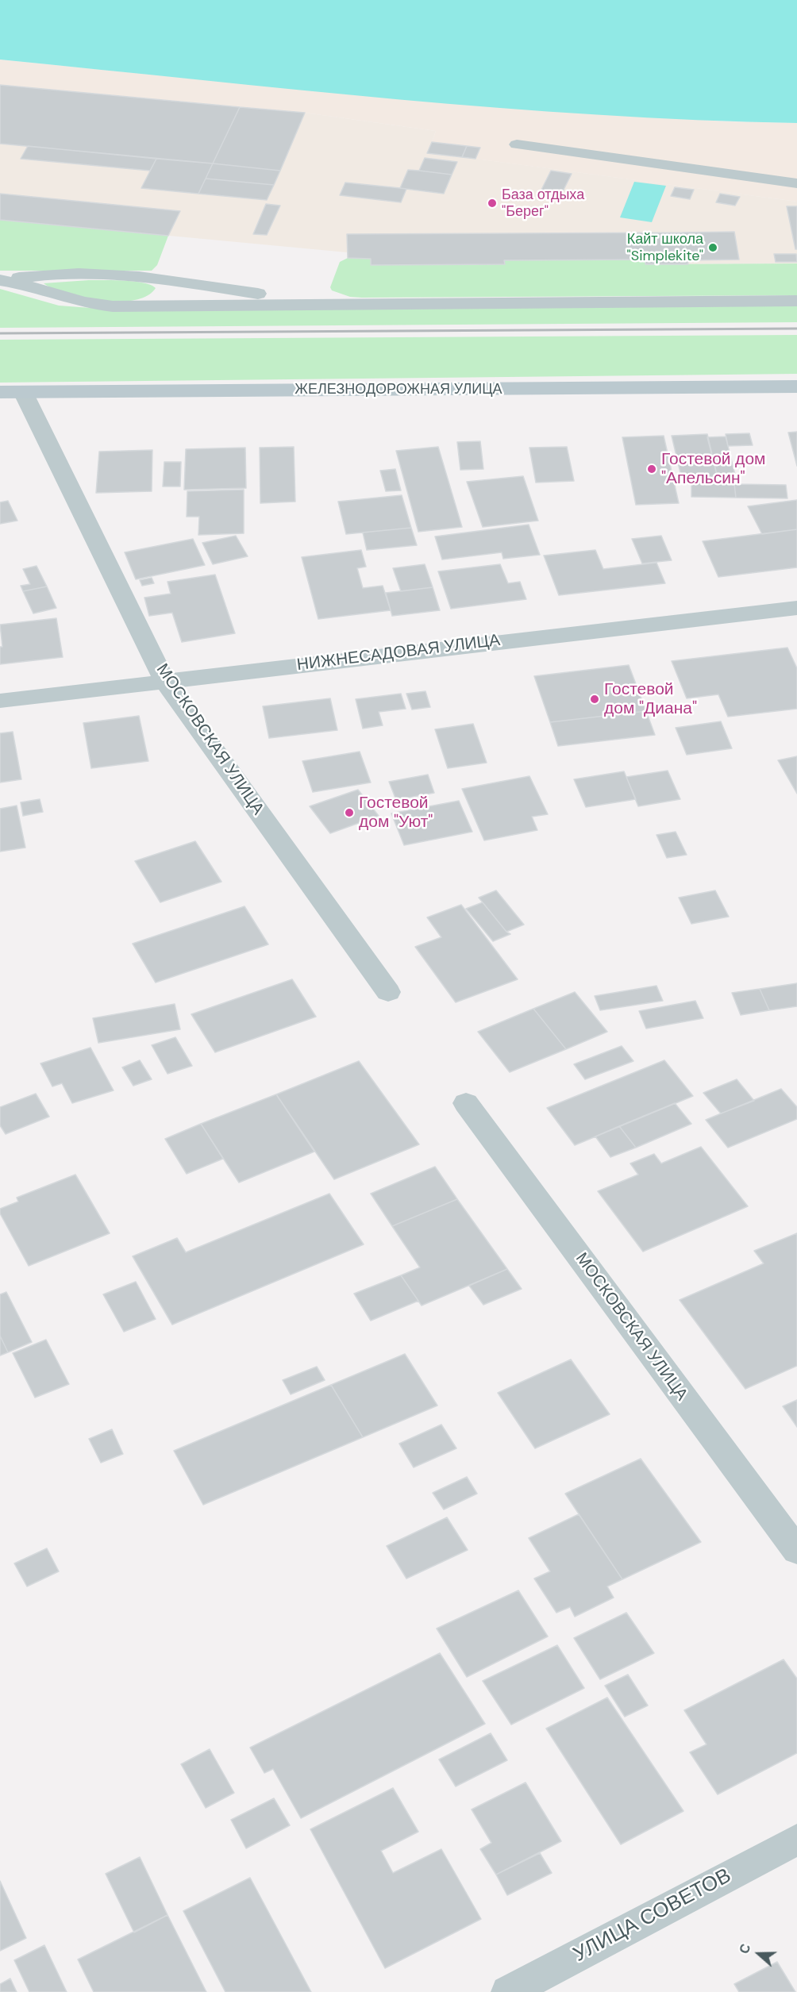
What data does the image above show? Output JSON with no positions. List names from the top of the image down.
{
  "streets": {
    "main road": ["ЖЕЛЕЗНОДОРОЖНАЯ УЛИЦА"],
    "street": ["НИЖНЕСАДОВАЯ УЛИЦА", "МОСКОВСКАЯ УЛИЦА", "УЛИЦА СОВЕТОВ"]
  },
  "crossings": [
    ["ЖЕЛЕЗНОДОРОЖНАЯ УЛИЦА", "МОСКОВСКАЯ УЛИЦА"],
    ["НИЖНЕСАДОВАЯ УЛИЦА", "МОСКОВСКАЯ УЛИЦА"]
  ],
  "places": [
    "База отдыха \"Берег\"",
    "Кайт школа \"Simplekite\"",
    "Гостевой дом \"Апельсин\"",
    "Гостевой дом \"Диана\"",
    "Гостевой дом \"Уют\""
  ],
  "north": "left"
}
